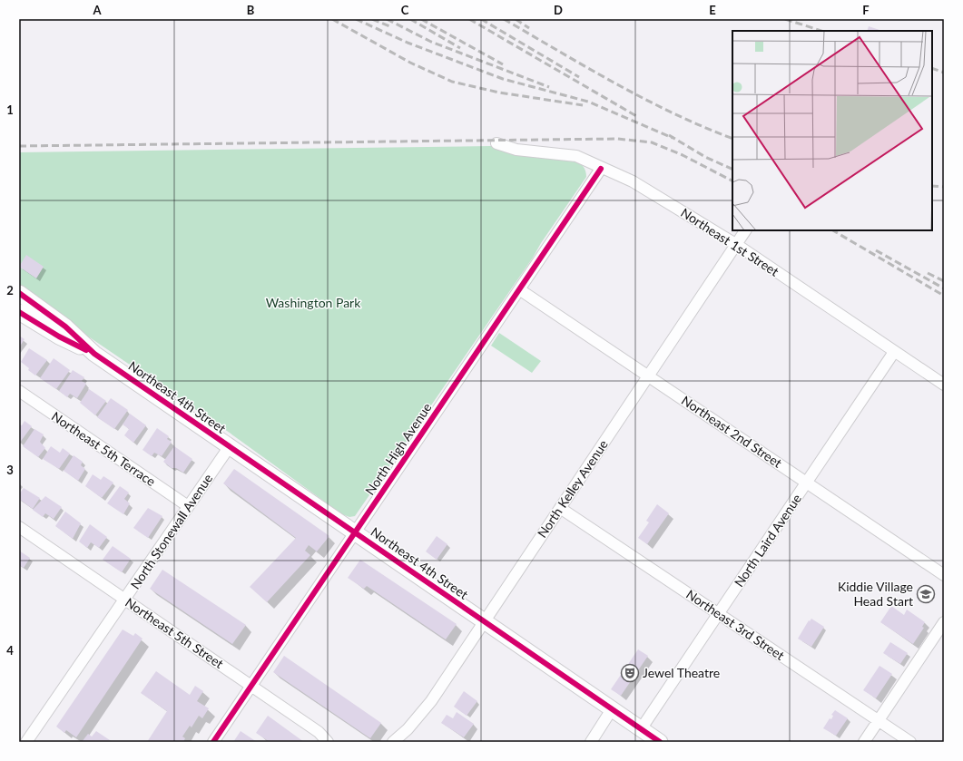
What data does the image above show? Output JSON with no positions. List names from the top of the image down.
{
  "streets": {
    "main road": ["Northeast 4th Street"],
    "street": [
      "Northeast 1st Street",
      "Northeast 2nd Street",
      "Northeast 5th Terrace",
      "North High Avenue",
      "North Kelley Avenue",
      "North Stonewall Avenue",
      "North Laird Avenue",
      "Northeast 3rd Street",
      "Northeast 5th Street"
    ]
  },
  "crossings": [
    ["Northeast 1st Street", "North High Avenue"],
    ["Northeast 1st Street", "North Kelley Avenue"],
    ["Northeast 1st Street", "North Laird Avenue"],
    ["Northeast 4th Street", "North High Avenue"],
    ["Northeast 4th Street", "North Kelley Avenue"],
    ["Northeast 4th Street", "North Stonewall Avenue"],
    ["Northeast 4th Street", "North Laird Avenue"],
    ["Northeast 2nd Street", "North High Avenue"],
    ["Northeast 2nd Street", "North Kelley Avenue"],
    ["Northeast 2nd Street", "North Laird Avenue"],
    ["Northeast 5th Terrace", "North Stonewall Avenue"],
    ["North High Avenue", "Northeast 5th Street"],
    ["North Kelley Avenue", "Northeast 3rd Street"],
    ["North Stonewall Avenue", "Northeast 5th Street"],
    ["North Laird Avenue", "Northeast 3rd Street"]
  ],
  "parks": ["Washington Park"],
  "places": {
    "school or university": ["Kiddie Village Head Start"],
    "theatre": ["Jewel Theatre"]
  },
  "grid": {
    "columns": [
      "A",
      "B",
      "C",
      "D",
      "E",
      "F"
    ],
    "rows": [
      "1",
      "2",
      "3",
      "4"
    ]
  }
}
